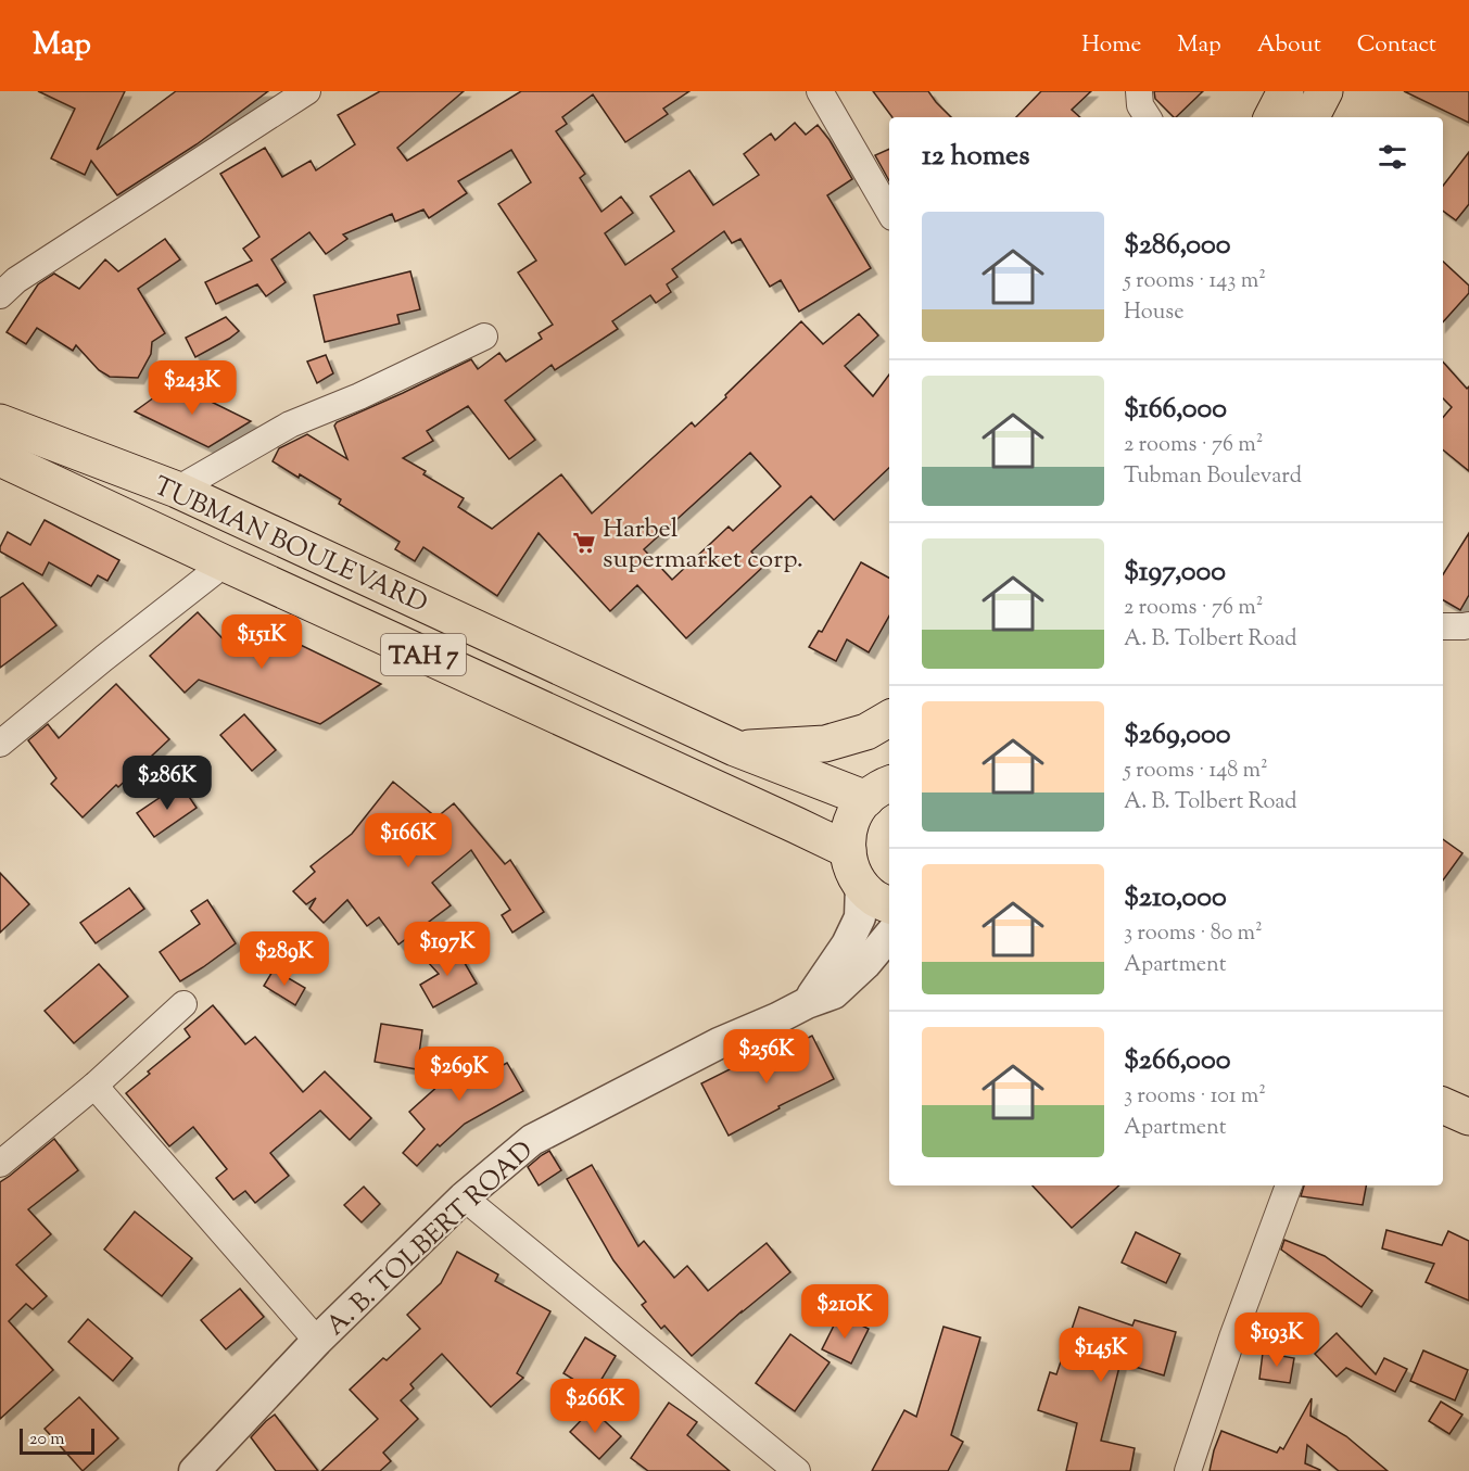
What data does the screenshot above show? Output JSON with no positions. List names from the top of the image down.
{
  "streets": {
    "main road": ["TUBMAN BOULEVARD", "TAH 7"],
    "street": ["A. B. TOLBERT ROAD"]
  },
  "places": {
    "supermarket": ["Harbel supermarket corp."]
  },
  "scale_bar": "20 m",
  "page": {
    "header": "Map",
    "nav": [
      "Home",
      "Map",
      "About",
      "Contact"
    ],
    "heading": "12 homes",
    "list": [
      {
        "name": "$286,000",
        "note": "5 rooms · 143 m² · House"
      },
      {
        "name": "$166,000",
        "note": "2 rooms · 76 m² · Tubman Boulevard"
      },
      {
        "name": "$197,000",
        "note": "2 rooms · 76 m² · A. B. Tolbert Road"
      },
      {
        "name": "$269,000",
        "note": "5 rooms · 148 m² · A. B. Tolbert Road"
      },
      {
        "name": "$210,000",
        "note": "3 rooms · 80 m² · Apartment"
      },
      {
        "name": "$266,000",
        "note": "3 rooms · 101 m² · Apartment"
      }
    ],
    "price": [
      "$243K",
      "$151K",
      "$286K",
      "$166K",
      "$197K",
      "$289K",
      "$256K",
      "$269K",
      "$210K",
      "$193K",
      "$145K",
      "$266K"
    ],
    "scale": "20 m"
  }
}
